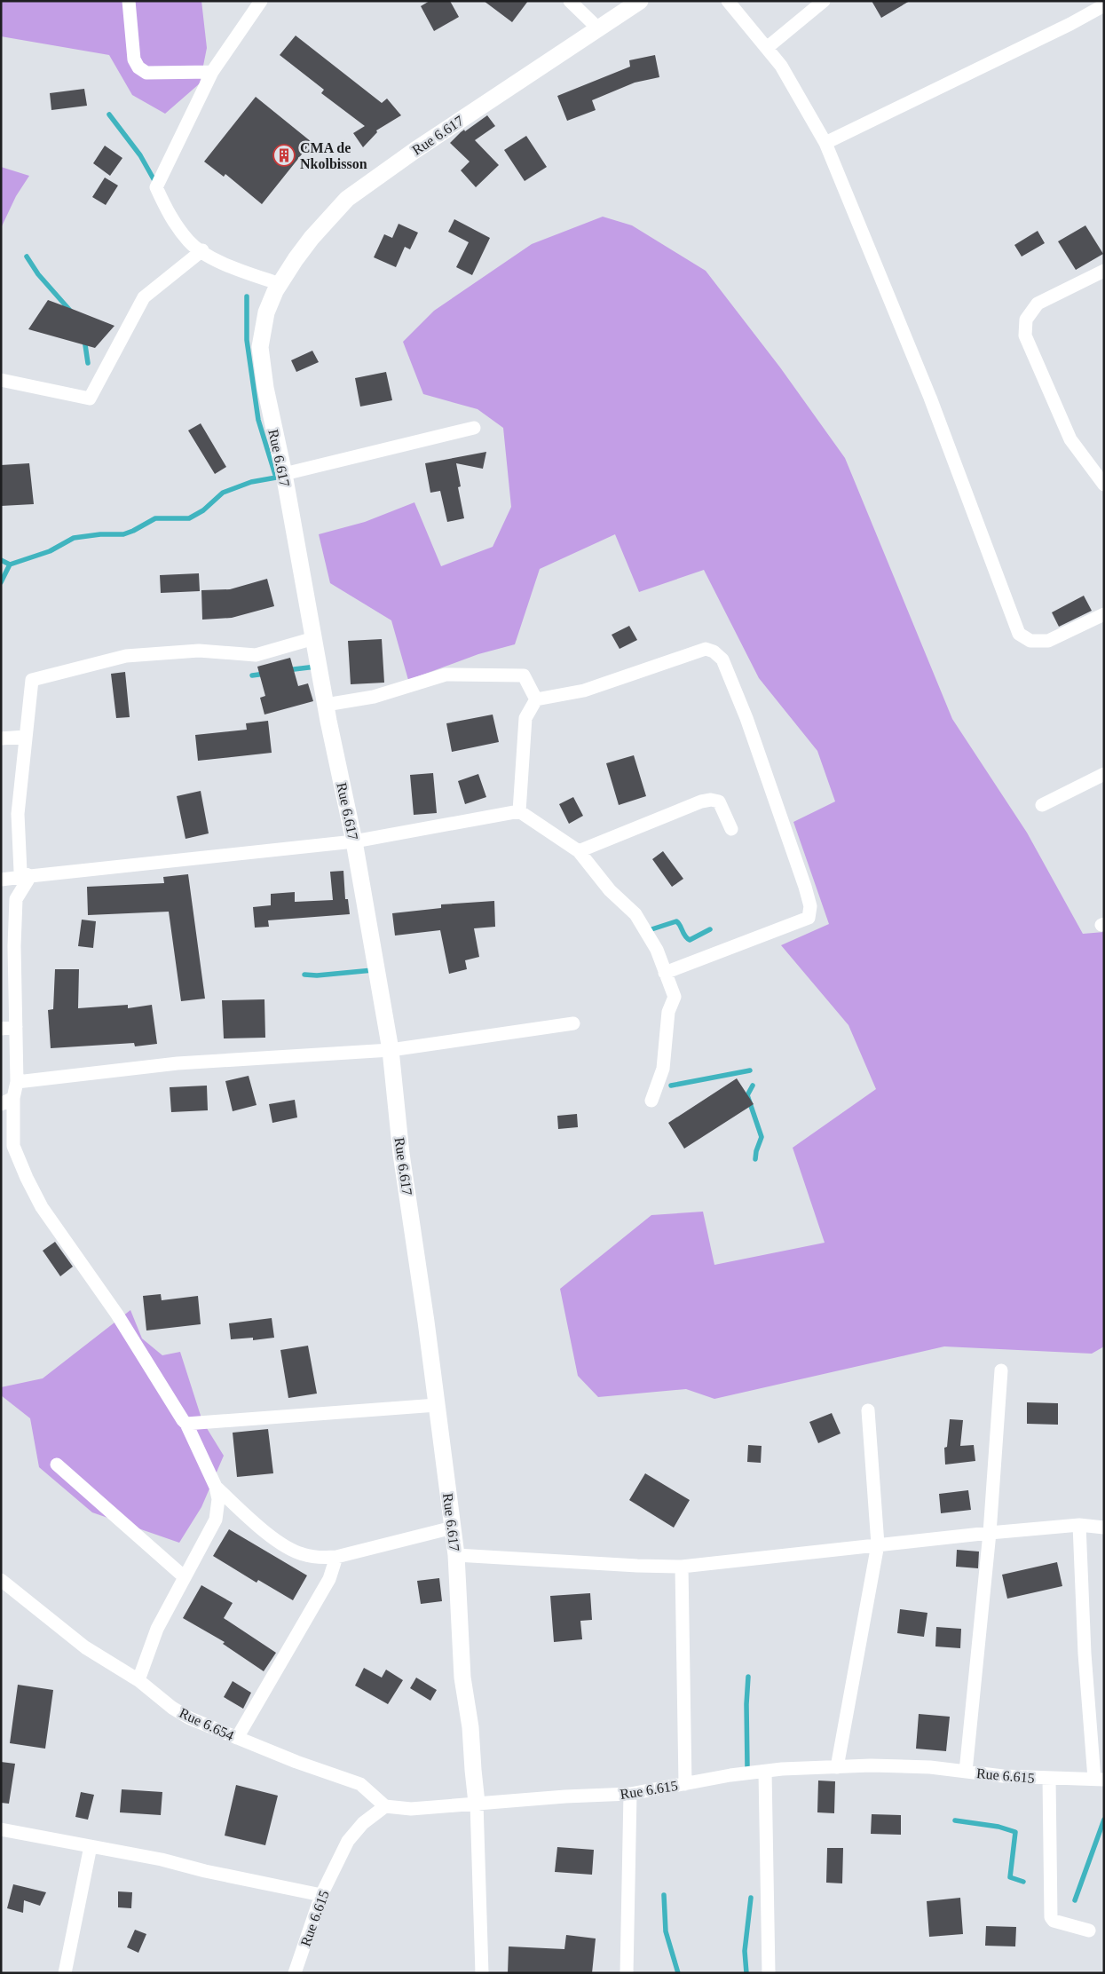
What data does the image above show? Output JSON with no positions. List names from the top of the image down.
{
  "streets": {
    "street": ["Rue 6.617", "Rue 6.654", "Rue 6.615"]
  },
  "crossings": [
    ["Rue 6.617", "Rue 6.615"],
    ["Rue 6.654", "Rue 6.615"]
  ],
  "places": {
    "building": ["CMA de Nkolbisson"]
  }
}
